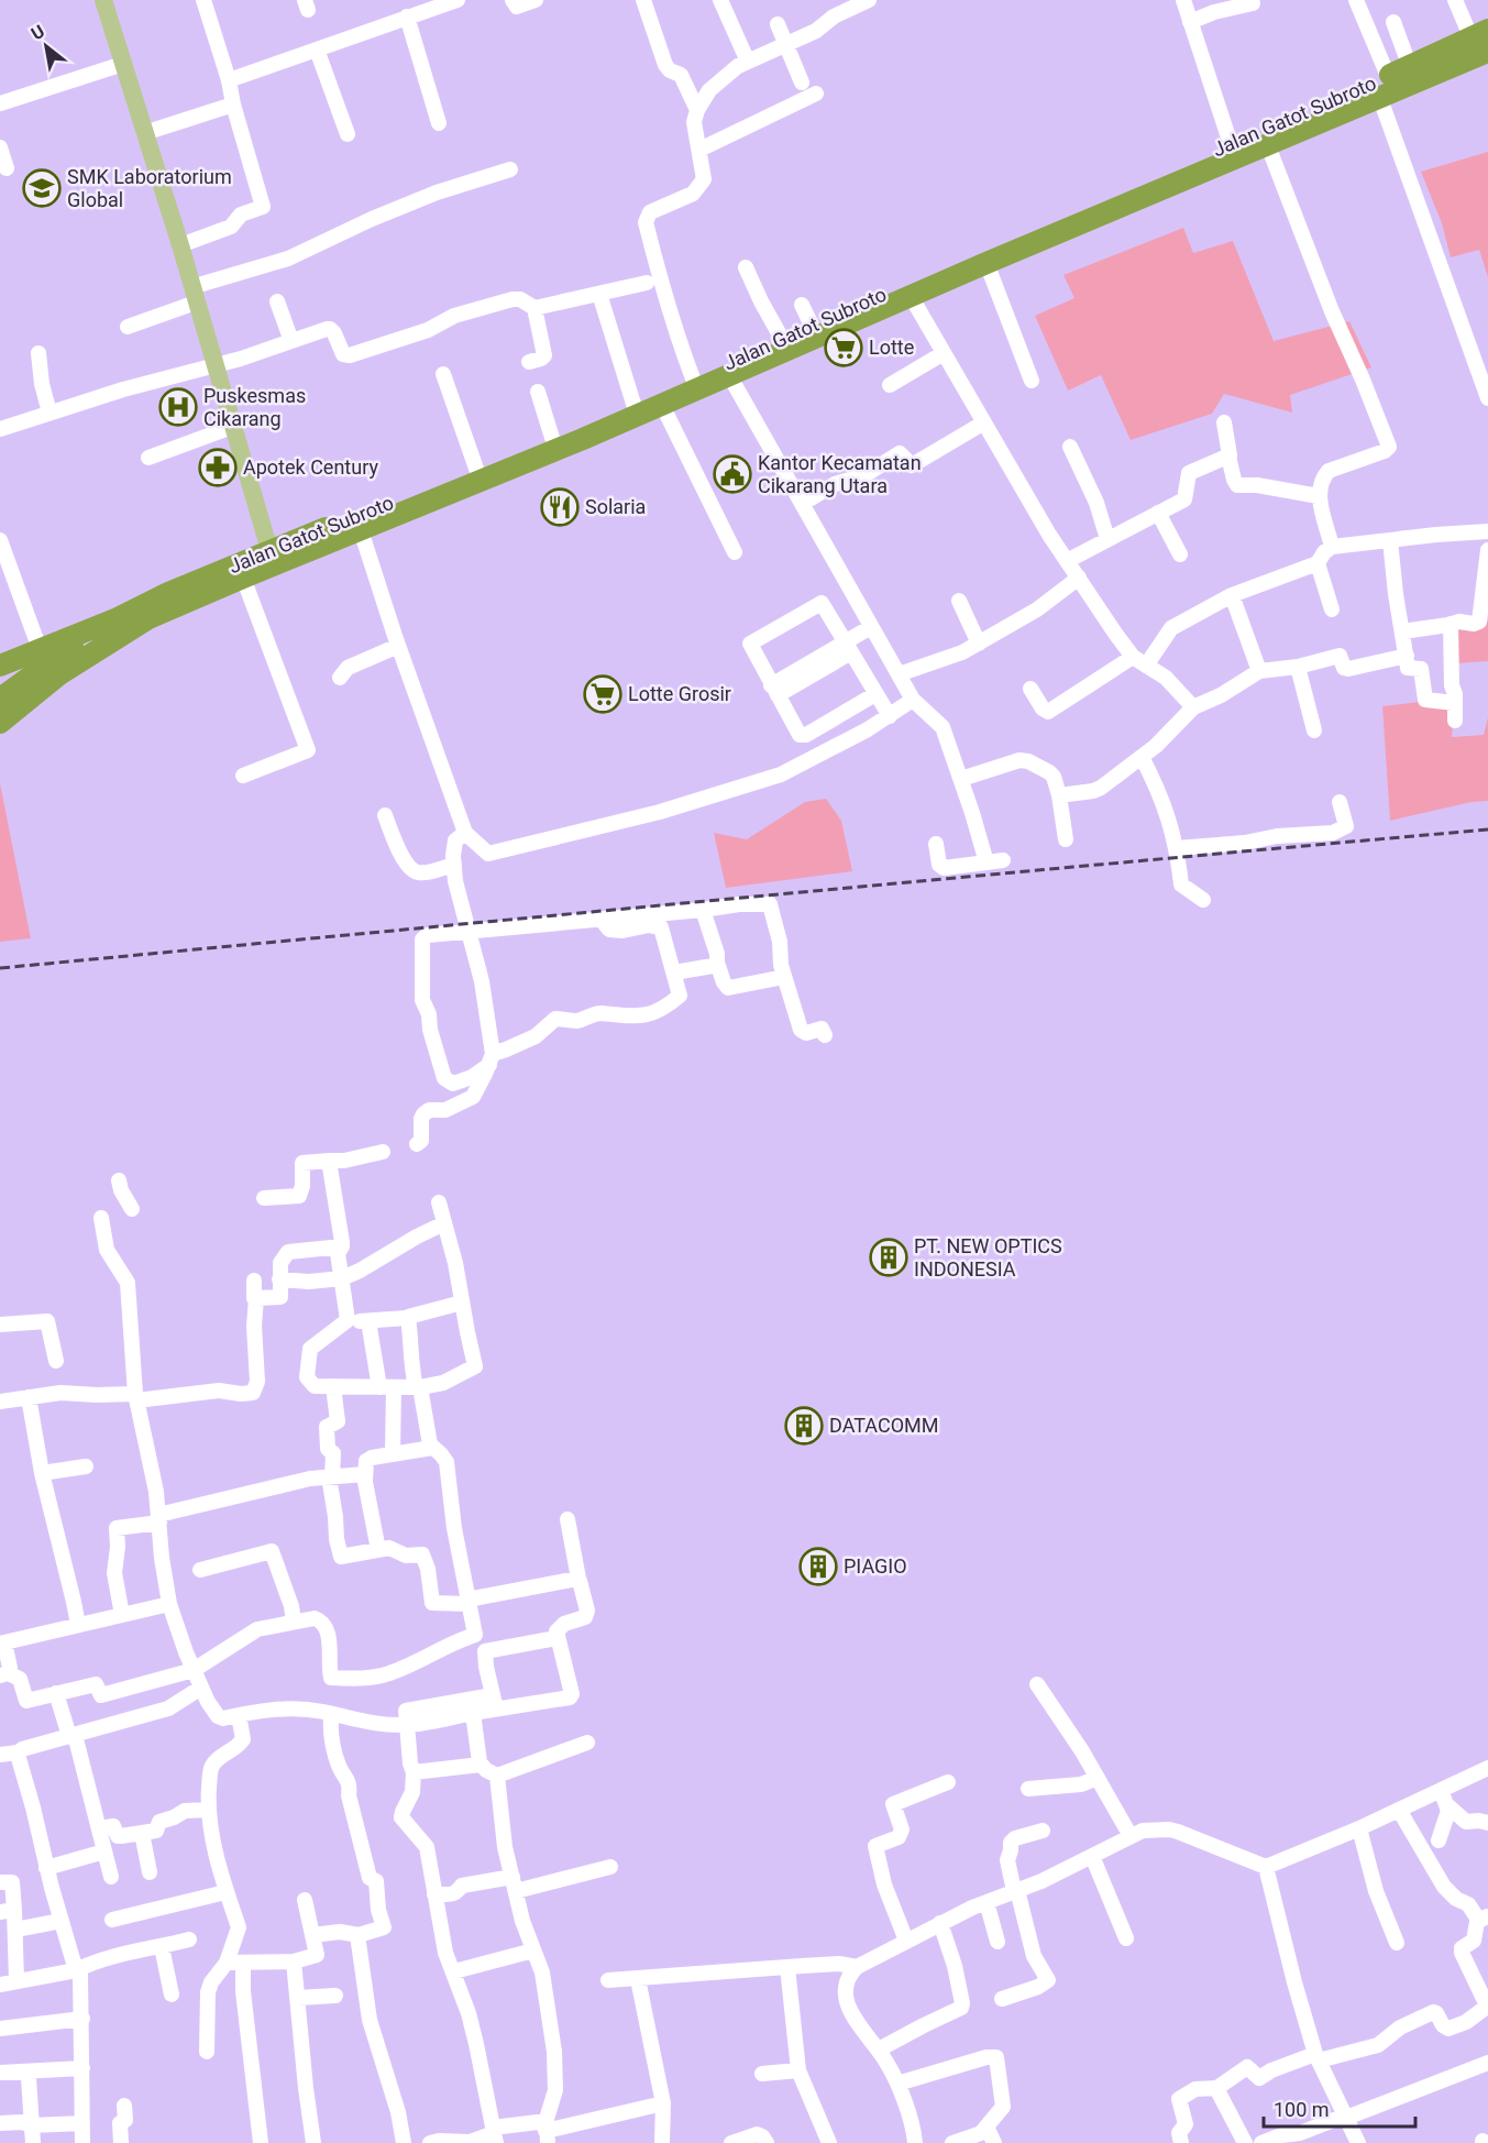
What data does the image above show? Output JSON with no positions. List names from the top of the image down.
{
  "streets": {
    "highway": ["Jalan Gatot Subroto"]
  },
  "places": {
    "school or university": ["SMK Laboratorium Global"],
    "supermarket": ["Lotte", "Lotte Grosir"],
    "hospital": ["Puskesmas Cikarang"],
    "pharmacy": ["Apotek Century"],
    "public building": ["Kantor Kecamatan Cikarang Utara"],
    "restaurant": ["Solaria"],
    "building": ["PT. NEW OPTICS INDONESIA", "DATACOMM", "PIAGIO"]
  },
  "scale_bar": "100 m",
  "north": "top left"
}
